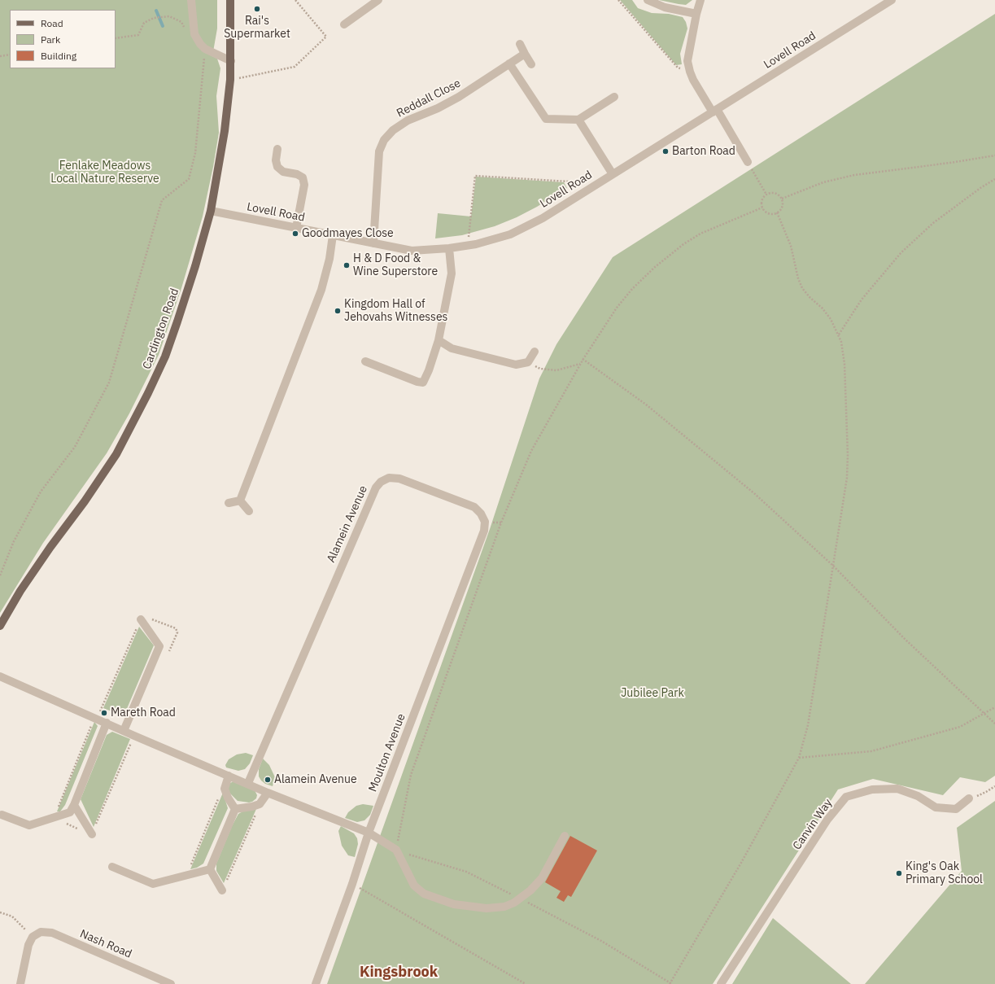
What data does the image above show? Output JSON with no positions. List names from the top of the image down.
{
  "streets": {
    "main road": ["Cardington Road"],
    "street": [
      "Lovell Road",
      "Reddall Close",
      "Alamein Avenue",
      "Moulton Avenue",
      "Canvin Way",
      "Nash Road"
    ]
  },
  "crossings": [
    ["Lovell Road", "Reddall Close"],
    ["Lovell Road", "Cardington Road"],
    ["Alamein Avenue", "Moulton Avenue"]
  ],
  "districts": ["Kingsbrook"],
  "parks": ["Fenlake Meadows Local Nature Reserve", "Jubilee Park"],
  "places": [
    "Rai's Supermarket",
    "Barton Road",
    "Goodmayes Close",
    "H & D Food & Wine Superstore",
    "Kingdom Hall of Jehovahs Witnesses",
    "Mareth Road",
    "Alamein Avenue",
    "King's Oak Primary School"
  ],
  "legend": ["Road", "Park", "Building"]
}
